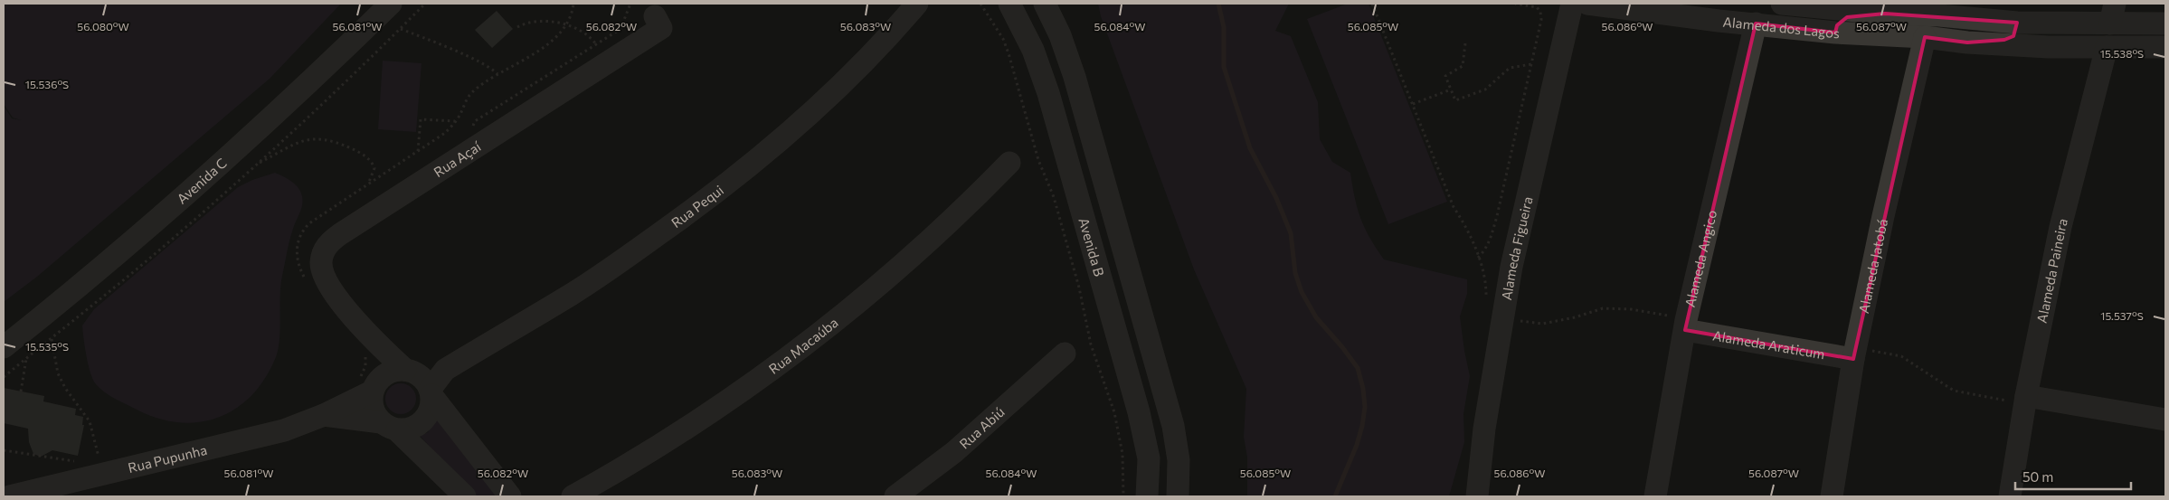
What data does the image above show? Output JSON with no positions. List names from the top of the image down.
{
  "streets": {
    "street": [
      "Alameda dos Lagos",
      "Rua Açaí",
      "Avenida C",
      "Rua Pequi",
      "Avenida B",
      "Alameda Figueira",
      "Alameda Angico",
      "Alameda Jatobá",
      "Alameda Paineira",
      "Alameda Araticum",
      "Rua Macaúba",
      "Rua Abiú",
      "Rua Pupunha"
    ]
  },
  "crossings": [
    ["Alameda dos Lagos", "Alameda Angico"],
    ["Alameda dos Lagos", "Alameda Jatobá"],
    ["Alameda dos Lagos", "Alameda Paineira"],
    ["Rua Açaí", "Rua Pequi"],
    ["Rua Açaí", "Rua Pupunha"],
    ["Rua Pequi", "Rua Pupunha"],
    ["Alameda Angico", "Alameda Araticum"],
    ["Alameda Jatobá", "Alameda Araticum"]
  ],
  "scale_bar": "50 m",
  "coordinates": [
    "56.080°W",
    "56.081°W",
    "56.082°W",
    "56.083°W",
    "56.084°W",
    "56.085°W",
    "56.086°W",
    "56.087°W",
    "15.538°S",
    "15.536°S",
    "15.537°S",
    "15.535°S"
  ]
}
